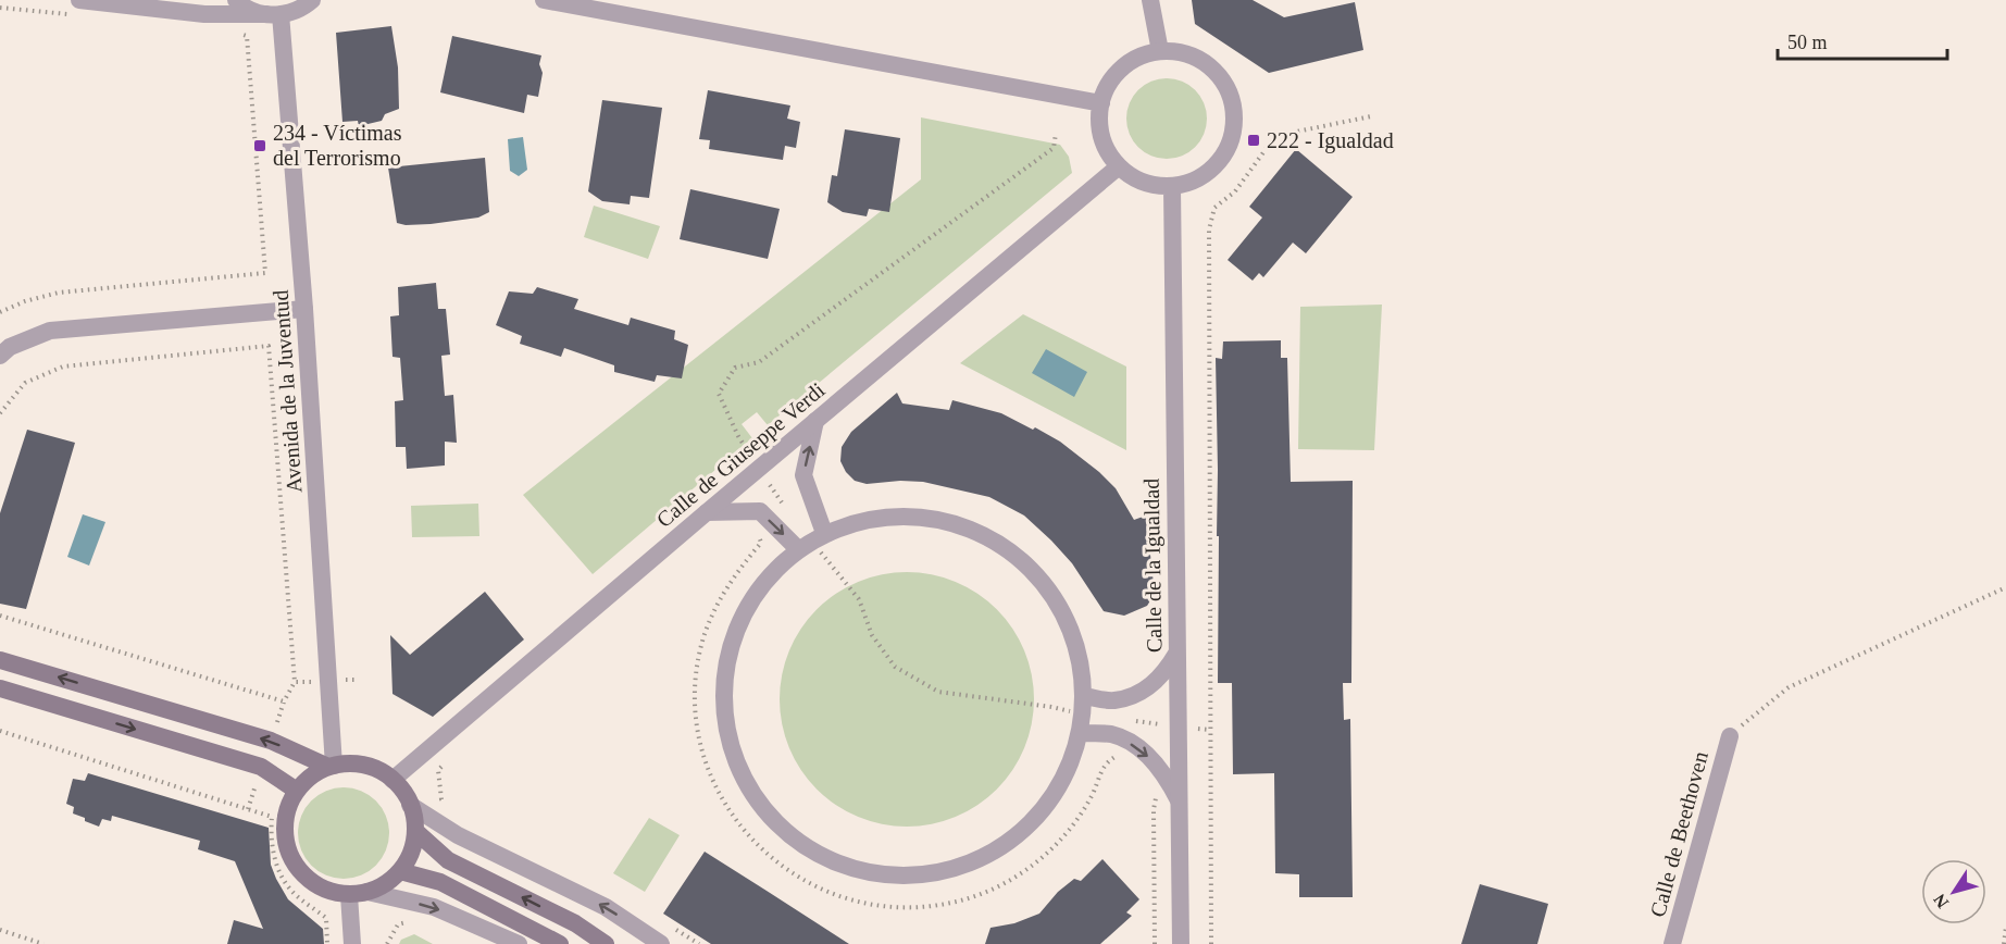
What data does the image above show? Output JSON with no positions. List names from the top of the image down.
{
  "streets": {
    "street": [
      "Avenida de la Juventud",
      "Calle de Giuseppe Verdi",
      "Calle de la Igualdad",
      "Calle de Beethoven"
    ]
  },
  "crossings": [
    ["Avenida de la Juventud", "Calle de Giuseppe Verdi"],
    ["Calle de Giuseppe Verdi", "Calle de la Igualdad"]
  ],
  "places": {
    "transit": ["222 - Igualdad", "234 - Víctimas del Terrorismo"]
  },
  "scale_bar": "50 m",
  "north": "bottom left"
}
